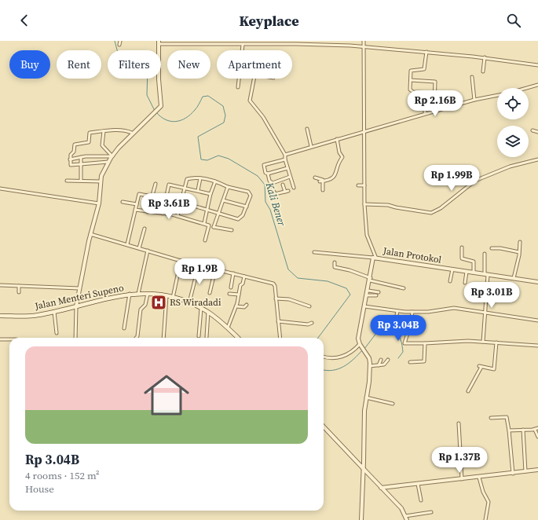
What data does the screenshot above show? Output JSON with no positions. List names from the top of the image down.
{
  "streets": {
    "main road": ["Jalan Menteri Supeno"],
    "street": ["Jalan Protokol"]
  },
  "water": ["Kali Bener"],
  "places": {
    "hospital": ["RS Wiradadi"]
  },
  "page": {
    "header": "Keyplace",
    "chip": [
      "Buy",
      "Rent",
      "Filters",
      "New",
      "Apartment"
    ],
    "price": [
      "Rp 2.16B",
      "Rp 1.99B",
      "Rp 3.61B",
      "Rp 1.9B",
      "Rp 3.01B",
      "Rp 3.04B",
      "Rp 1.37B"
    ],
    "list": [
      {
        "name": "Rp 3.04B",
        "note": "4 rooms · 152 m² · House"
      }
    ]
  }
}
